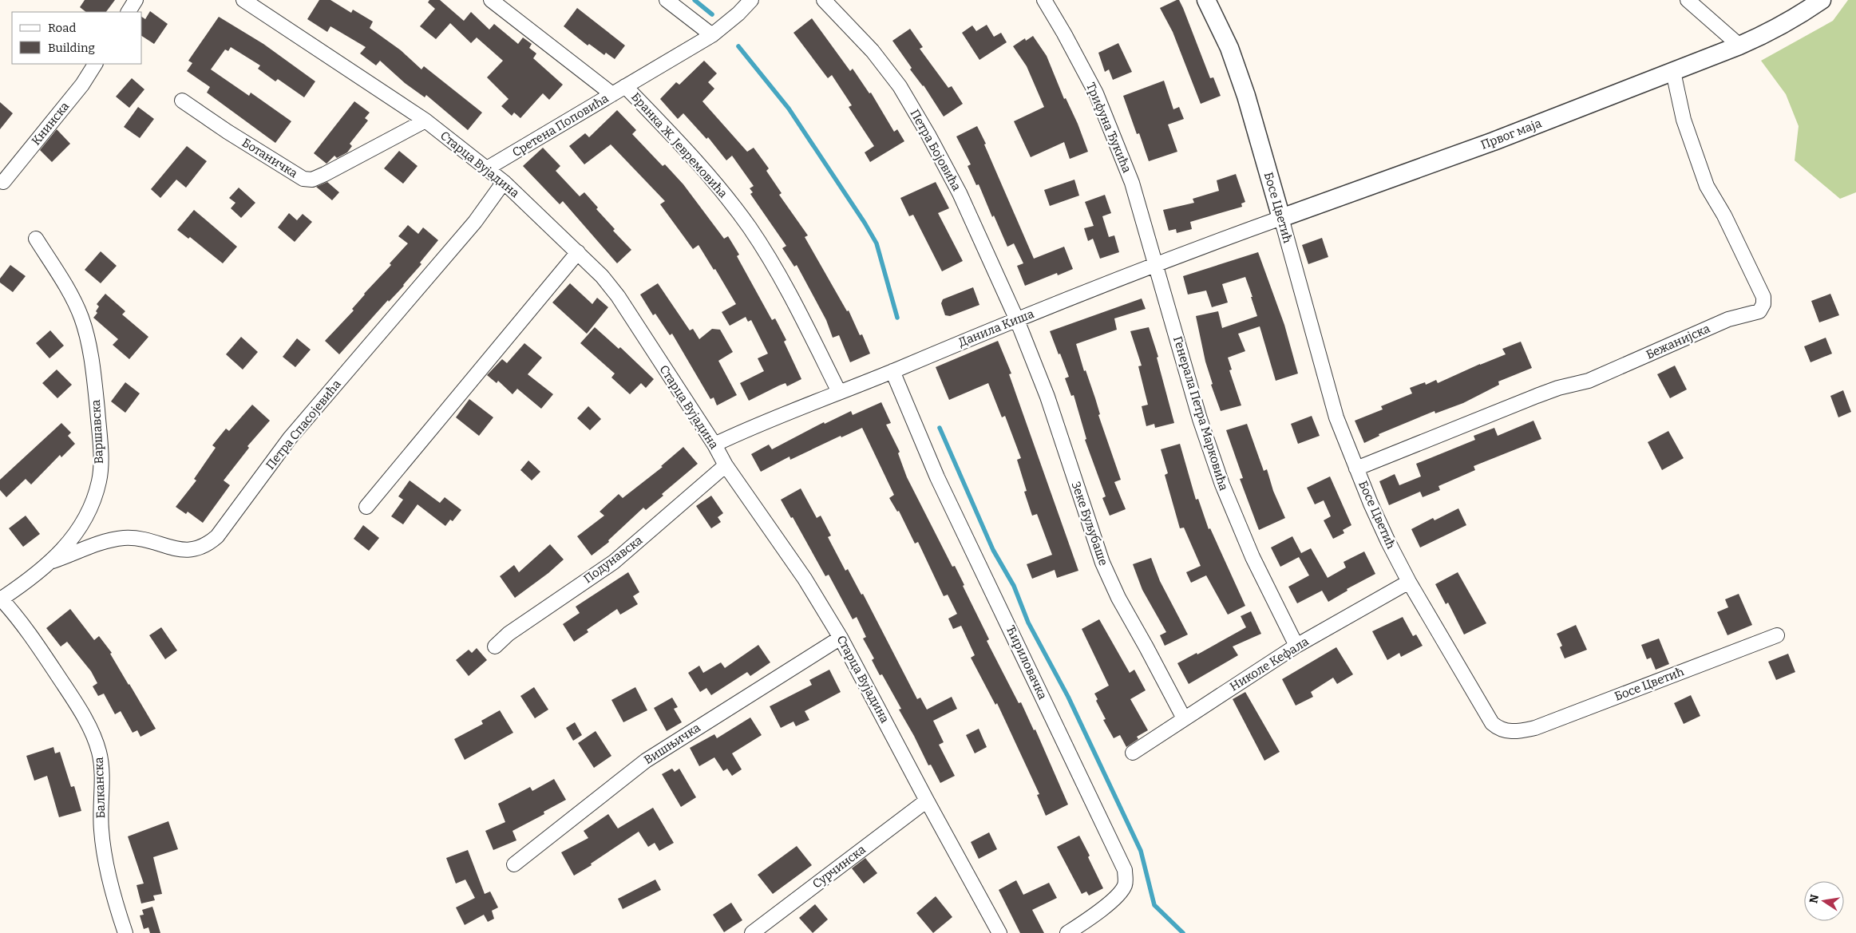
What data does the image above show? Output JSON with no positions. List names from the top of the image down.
{
  "streets": {
    "street": [
      "Книнска",
      "Сретена Поповића",
      "Трифуна Ђукића",
      "Првог маја",
      "Бранка Ж. Јевремовића",
      "Петра Бојовића",
      "Ботаничка",
      "Старца Вујадина",
      "Босе Цветић",
      "Данила Киша",
      "Бежанијска",
      "Генерала Петра Марковића",
      "Петра Спасојевића",
      "Варшавска",
      "Зеке Буљубаше",
      "Подунавска",
      "Ћириловачка",
      "Николе Кефала",
      "Вишњичка",
      "Балканска",
      "Сурчинска"
    ]
  },
  "crossings": [
    ["Сретена Поповића", "Бранка Ж. Јевремовића"],
    ["Сретена Поповића", "Старца Вујадина"],
    ["Трифуна Ђукића", "Данила Киша"],
    ["Трифуна Ђукића", "Генерала Петра Марковића"],
    ["Првог маја", "Босе Цветић"],
    ["Првог маја", "Данила Киша"],
    ["Првог маја", "Бежанијска"],
    ["Бранка Ж. Јевремовића", "Данила Киша"],
    ["Петра Бојовића", "Данила Киша"],
    ["Петра Бојовића", "Зеке Буљубаше"],
    ["Ботаничка", "Старца Вујадина"],
    ["Старца Вујадина", "Данила Киша"],
    ["Старца Вујадина", "Петра Спасојевића"],
    ["Старца Вујадина", "Подунавска"],
    ["Старца Вујадина", "Вишњичка"],
    ["Старца Вујадина", "Сурчинска"],
    ["Босе Цветић", "Данила Киша"],
    ["Босе Цветић", "Бежанијска"],
    ["Босе Цветић", "Николе Кефала"],
    ["Данила Киша", "Генерала Петра Марковића"],
    ["Данила Киша", "Зеке Буљубаше"],
    ["Данила Киша", "Ћириловачка"],
    ["Генерала Петра Марковића", "Николе Кефала"],
    ["Петра Спасојевића", "Варшавска"],
    ["Варшавска", "Балканска"],
    ["Зеке Буљубаше", "Николе Кефала"]
  ],
  "legend": ["Road", "Building"],
  "north": "left"
}
